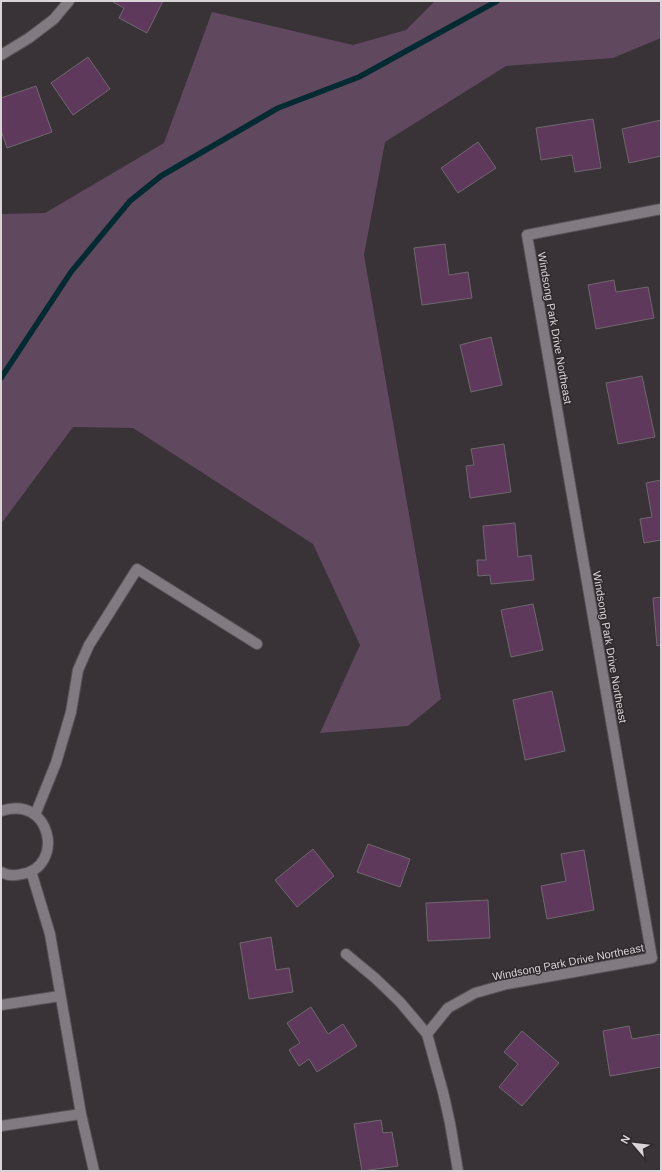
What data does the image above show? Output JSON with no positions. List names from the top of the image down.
{
  "streets": {
    "street": ["Windsong Park Drive Northeast"]
  },
  "north": "top left"
}
